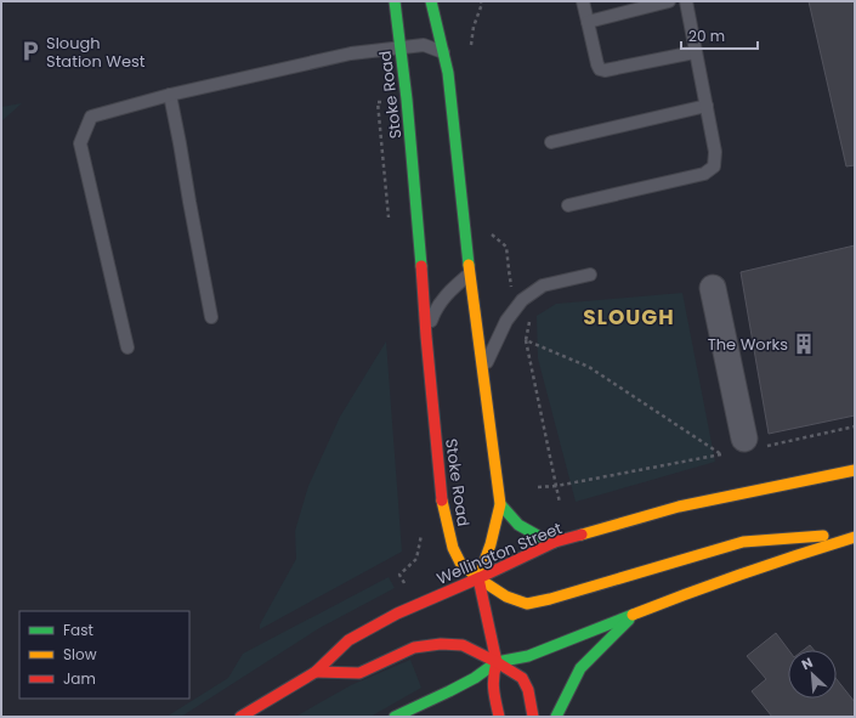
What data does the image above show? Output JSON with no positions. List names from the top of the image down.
{
  "streets": {
    "main road": ["Stoke Road", "Wellington Street"]
  },
  "crossings": [
    ["Stoke Road", "Wellington Street"]
  ],
  "districts": ["SLOUGH"],
  "places": {
    "parking": ["Slough Station West"],
    "building": ["The Works"]
  },
  "legend": ["Fast", "Slow", "Jam"],
  "scale_bar": "20 m",
  "north": "top left"
}
